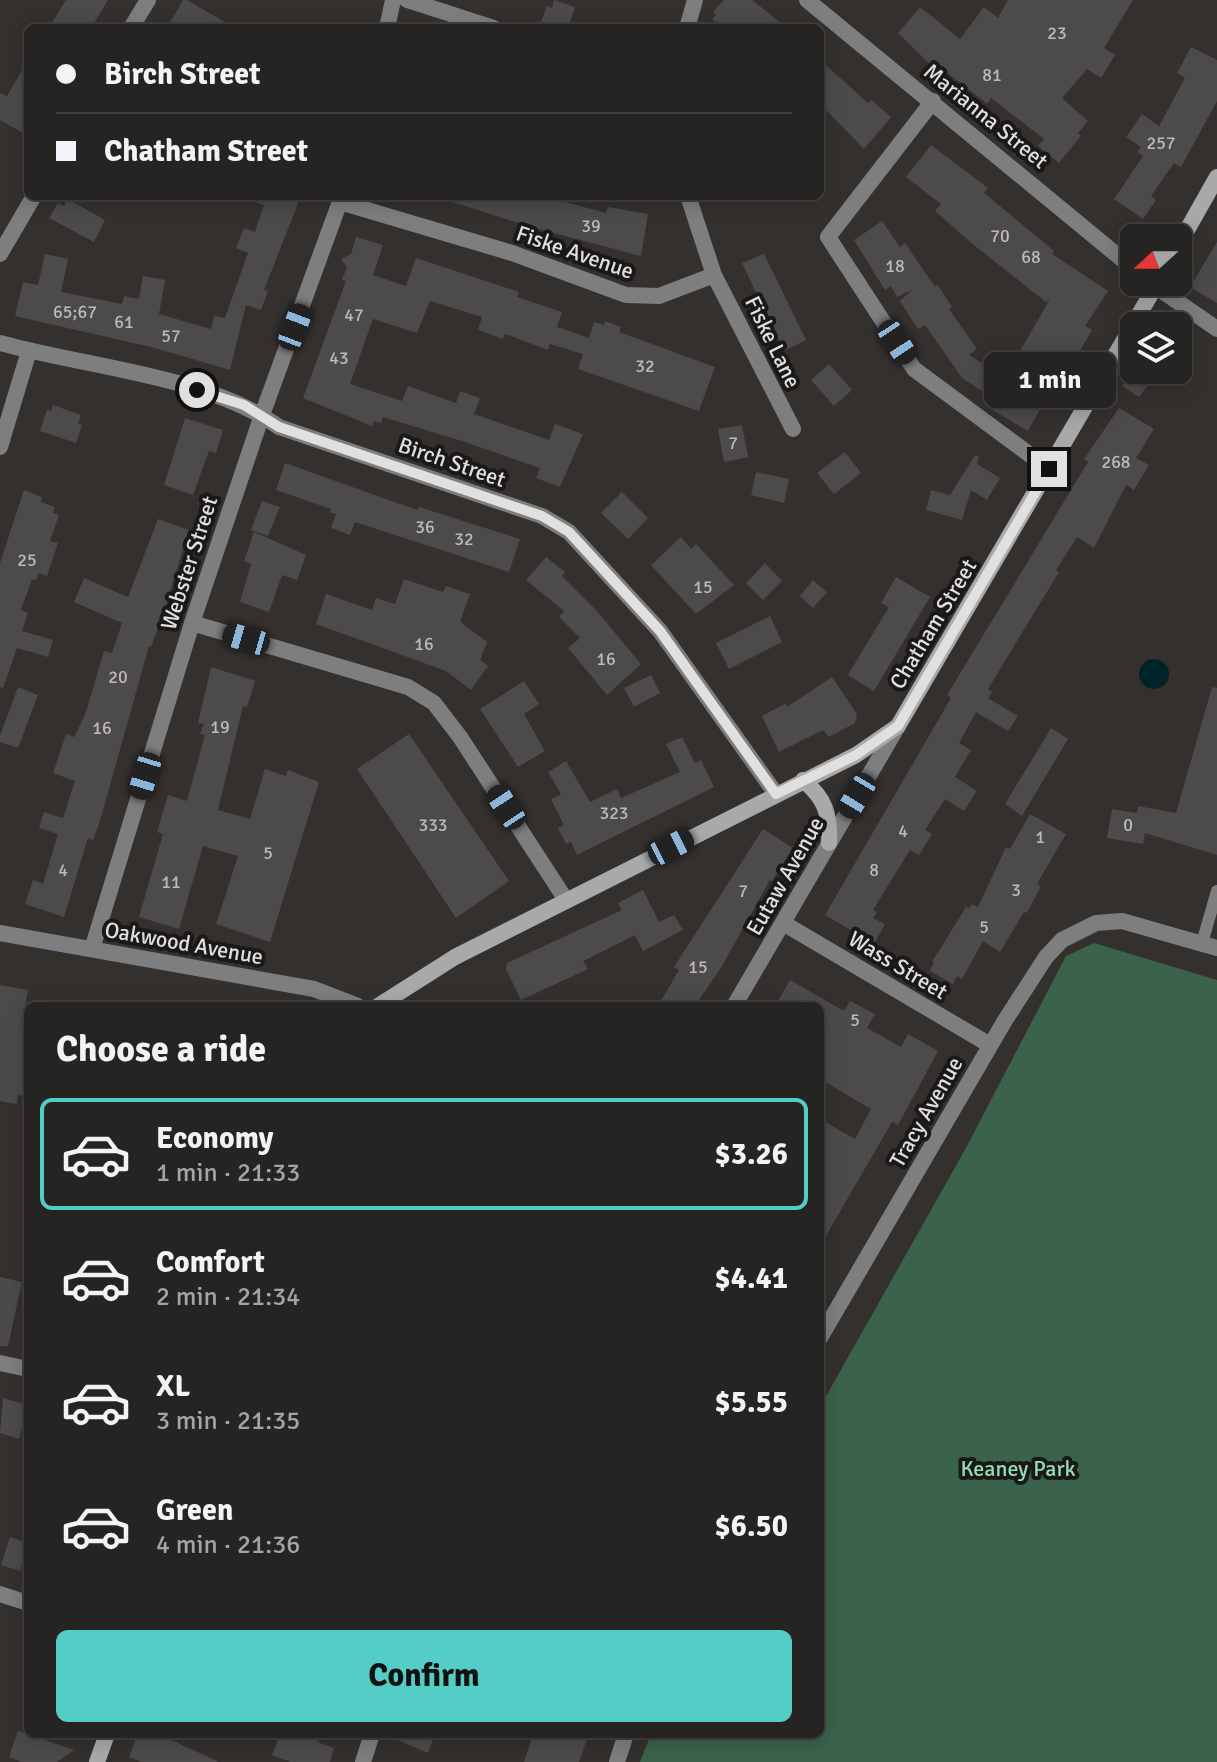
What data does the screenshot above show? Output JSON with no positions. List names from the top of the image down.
{
  "streets": {
    "main road": ["Chatham Street"],
    "street": [
      "Marianna Street",
      "Fiske Avenue",
      "Fiske Lane",
      "Birch Street",
      "Webster Street",
      "Eutaw Avenue",
      "Oakwood Avenue",
      "Wass Street",
      "Tracy Avenue"
    ]
  },
  "crossings": [
    ["Fiske Avenue", "Fiske Lane"],
    ["Birch Street", "Webster Street"],
    ["Birch Street", "Chatham Street"],
    ["Webster Street", "Oakwood Avenue"],
    ["Chatham Street", "Eutaw Avenue"],
    ["Eutaw Avenue", "Wass Street"],
    ["Wass Street", "Tracy Avenue"]
  ],
  "parks": ["Keaney Park"],
  "house_numbers": [
    "23",
    "81",
    "257",
    "39",
    "70",
    "68",
    "18",
    "65;67",
    "47",
    "61",
    "57",
    "43",
    "32",
    "7",
    "268",
    "36",
    "32",
    "25",
    "15",
    "16",
    "16",
    "20",
    "19",
    "16",
    "323",
    "333",
    "0",
    "4",
    "1",
    "5",
    "4",
    "8",
    "11",
    "3",
    "7",
    "5",
    "15",
    "5"
  ],
  "north": "left",
  "page": {
    "banner": ["Birch Street", "Chatham Street"],
    "bubble": "1 min",
    "heading": "Choose a ride",
    "list": [
      {
        "name": "Economy",
        "note": "1 min · 21:33",
        "value": "$3.26"
      },
      {
        "name": "Comfort",
        "note": "2 min · 21:34",
        "value": "$4.41"
      },
      {
        "name": "XL",
        "note": "3 min · 21:35",
        "value": "$5.55"
      },
      {
        "name": "Green",
        "note": "4 min · 21:36",
        "value": "$6.50"
      }
    ],
    "buttons": "Confirm"
  }
}
